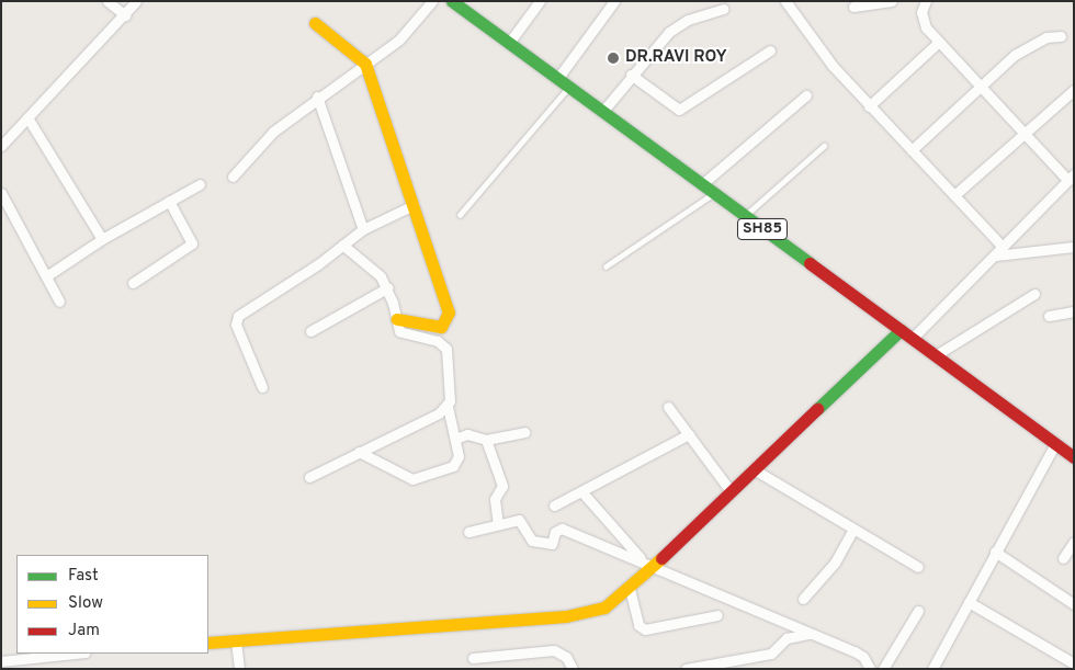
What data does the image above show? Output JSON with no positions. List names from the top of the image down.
{
  "streets": {
    "street": ["SH85"]
  },
  "places": ["DR.RAVI ROY"],
  "legend": ["Fast", "Slow", "Jam"]
}
